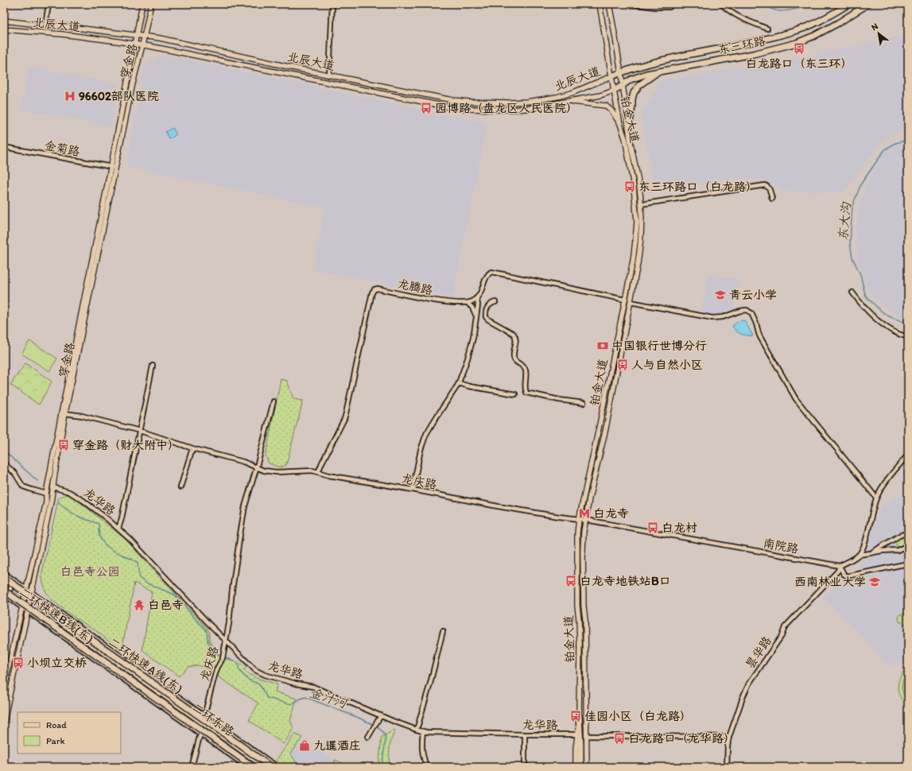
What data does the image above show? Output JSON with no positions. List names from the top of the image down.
{
  "streets": {
    "highway": ["东三环路", "二环快速B线(东)", "二环快速A线(东)"],
    "main road": [
      "北辰大道",
      "穿金路",
      "铂金大道",
      "二环东路"
    ],
    "street": [
      "金菊路",
      "龙腾路",
      "龙庆路",
      "龙华路",
      "南院路",
      "昙华路"
    ]
  },
  "crossings": [
    ["北辰大道", "东三环路"],
    ["北辰大道", "穿金路"],
    ["北辰大道", "铂金大道"],
    ["东三环路", "铂金大道"],
    ["穿金路", "金菊路"],
    ["穿金路", "龙庆路"],
    ["穿金路", "龙华路"],
    ["铂金大道", "龙庆路"],
    ["铂金大道", "龙华路"],
    ["铂金大道", "南院路"],
    ["龙腾路", "龙庆路"],
    ["龙庆路", "龙华路"],
    ["龙庆路", "南院路"],
    ["南院路", "昙华路"]
  ],
  "water": ["东大沟", "金汁河"],
  "parks": ["白邑寺公园"],
  "places": {
    "bus stop": [
      "白龙路口（东三环）",
      "园博路（盘龙区人民医院）",
      "东三环路口（白龙路）",
      "人与自然小区",
      "穿金路（财大附中）",
      "白龙村",
      "白龙寺地铁站B口",
      "小坝立交桥",
      "佳园小区（白龙路）",
      "白龙路口（龙华路）"
    ],
    "hospital": ["96602部队医院"],
    "school or university": ["青云小学", "西南林业大学"],
    "bank": ["中国银行世博分行"],
    "metro station": ["白龙寺"],
    "temple": ["白邑寺"],
    "shop": ["九暹酒庄"]
  },
  "legend": ["Road", "Park"],
  "north": "top left"
}
